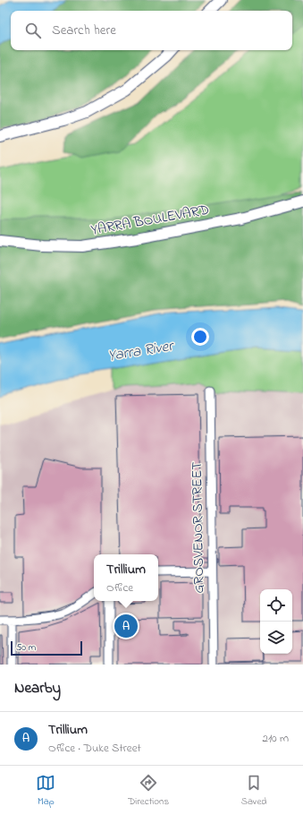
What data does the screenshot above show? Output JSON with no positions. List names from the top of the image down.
{
  "streets": {
    "street": ["YARRA BOULEVARD", "GROSVENOR STREET"]
  },
  "water": ["Yarra River"],
  "scale_bar": "50 m",
  "page": {
    "search": "Search here",
    "popup": ["Trillium", "Office"],
    "pins": "A",
    "scale": "50 m",
    "heading": "Nearby",
    "list": [
      {
        "mark": "A",
        "name": "Trillium",
        "note": "Office · Duke Street",
        "value": "210 m"
      }
    ],
    "nav": ["Map", "Directions", "Saved"]
  }
}
